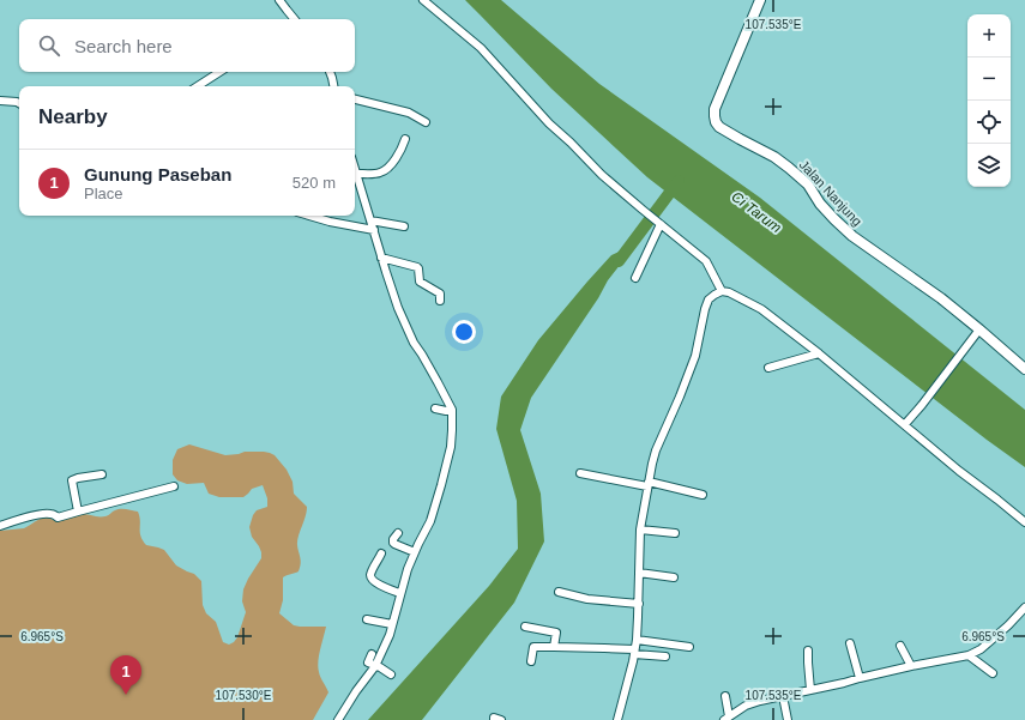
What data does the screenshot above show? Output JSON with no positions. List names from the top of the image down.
{
  "streets": {
    "main road": ["Jalan Nanjung"]
  },
  "water": ["Ci Tarum"],
  "page": {
    "map_buttons": ["+", "−"],
    "search": "Search here",
    "heading": "Nearby",
    "list": [
      {
        "mark": "1",
        "name": "Gunung Paseban",
        "note": "Place",
        "value": "520 m"
      }
    ],
    "pins": "1"
  },
  "coordinates": ["107.535°E", "6.965°S", "107.530°E"]
}
